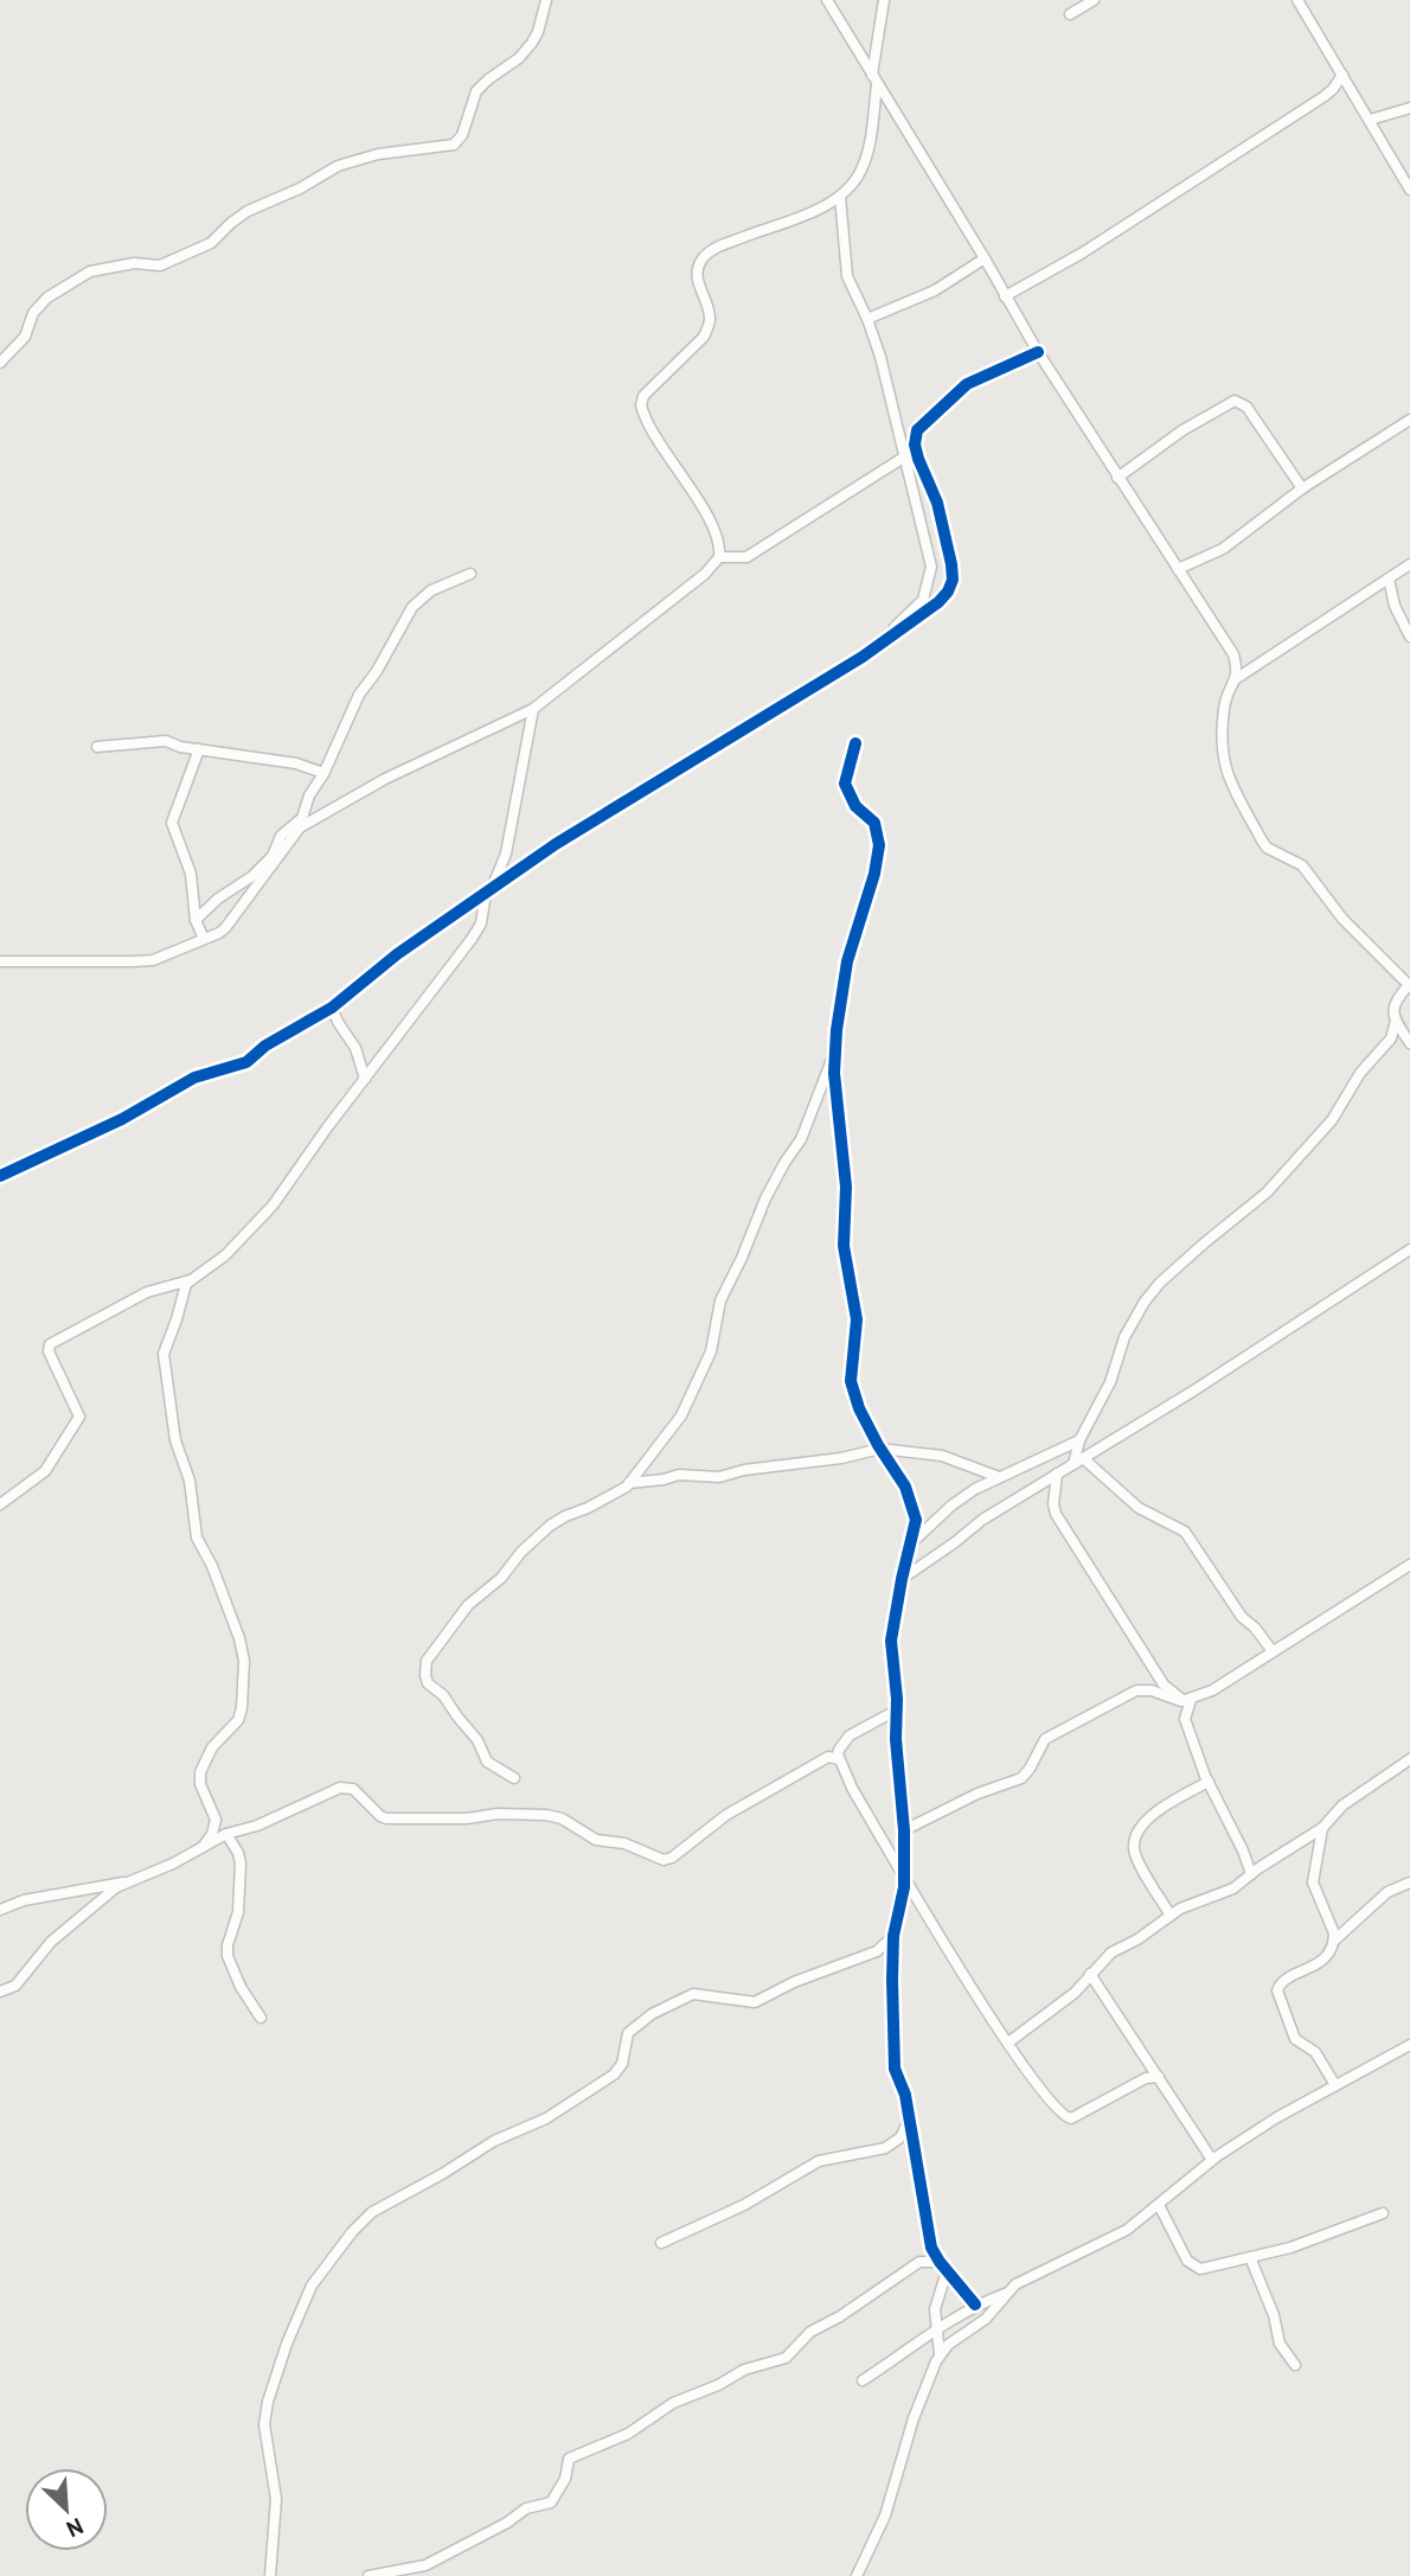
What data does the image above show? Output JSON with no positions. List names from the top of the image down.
{
  "north": "bottom right"
}
